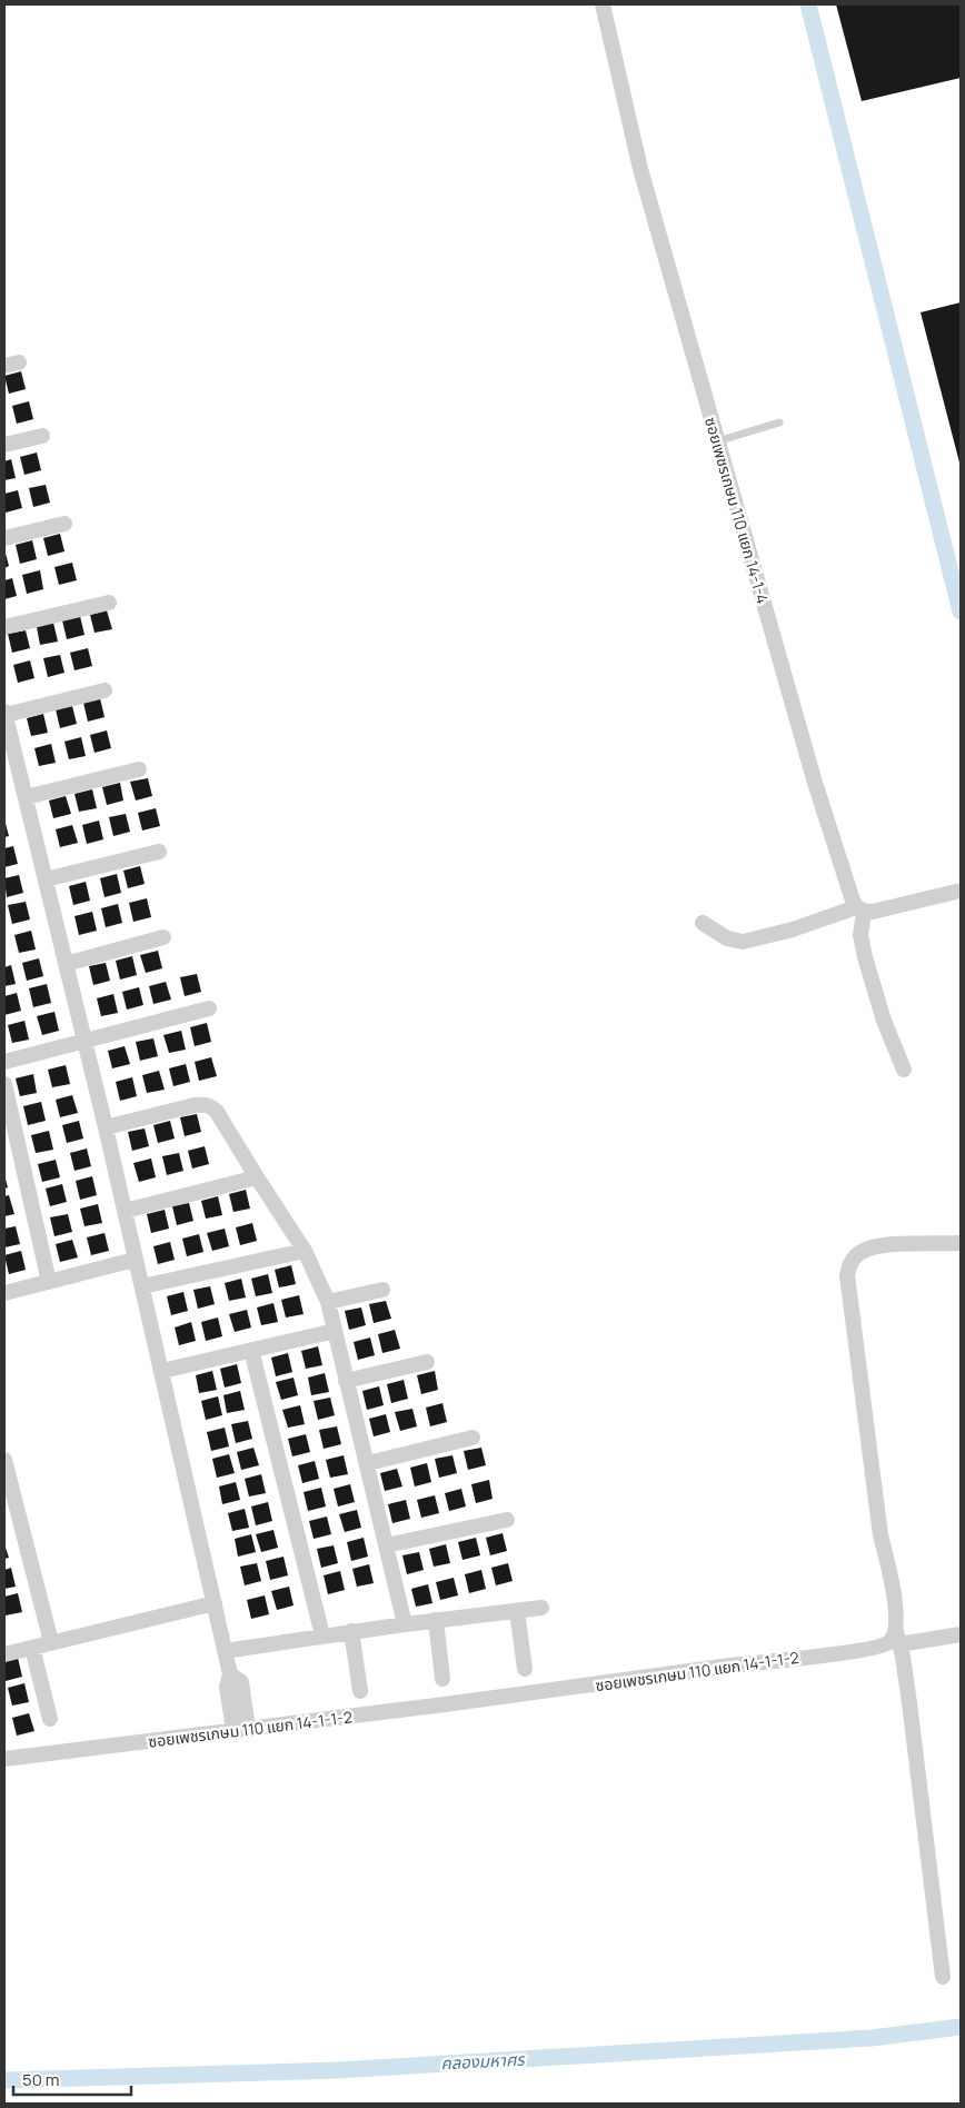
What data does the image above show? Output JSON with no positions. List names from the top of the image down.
{
  "streets": {
    "street": ["ซอยเพชรเกษม 110 แยก 14-1-4", "ซอยเพชรเกษม 110 แยก 14-1-1-2"]
  },
  "water": ["คลองมหาศร"],
  "scale_bar": "50 m"
}
